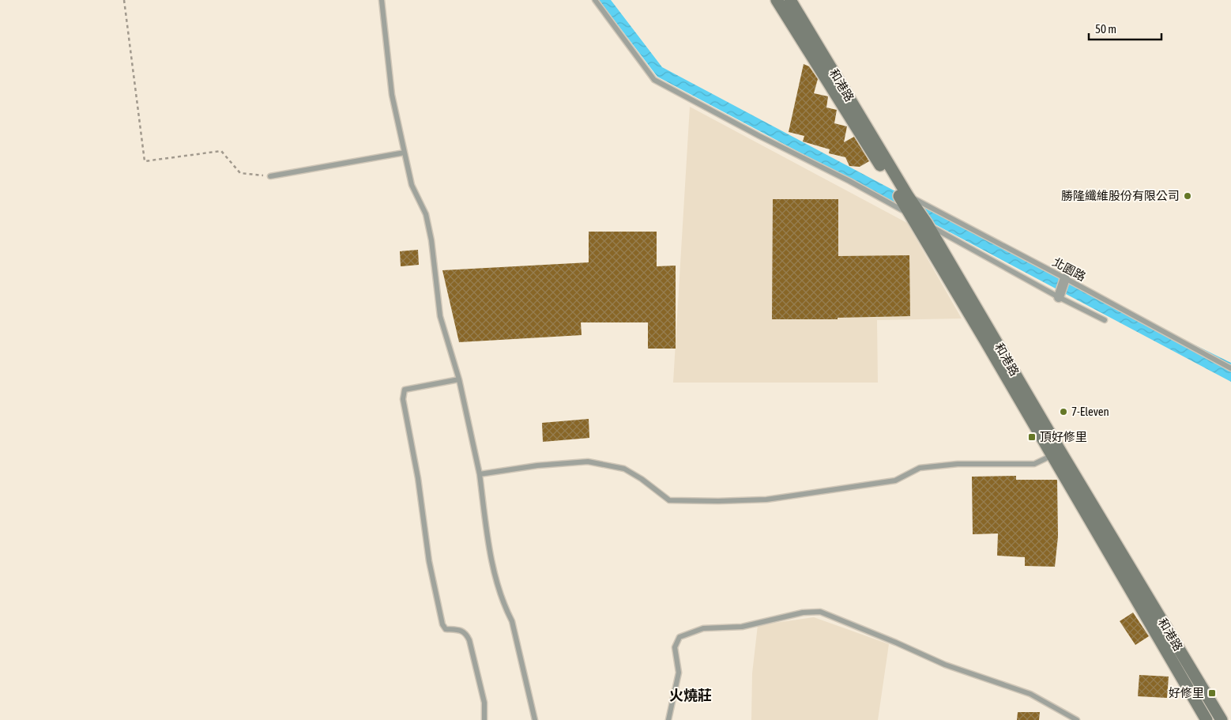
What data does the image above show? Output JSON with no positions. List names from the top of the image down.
{
  "streets": {
    "main road": ["和港路"],
    "lane": ["北園路"]
  },
  "crossings": [
    ["和港路", "北園路"]
  ],
  "districts": ["火燒莊"],
  "places": {
    "other": ["勝隆纖維股份有限公司", "7-Eleven"],
    "transit": ["頂好修里", "好修里"]
  },
  "scale_bar": "50 m"
}
